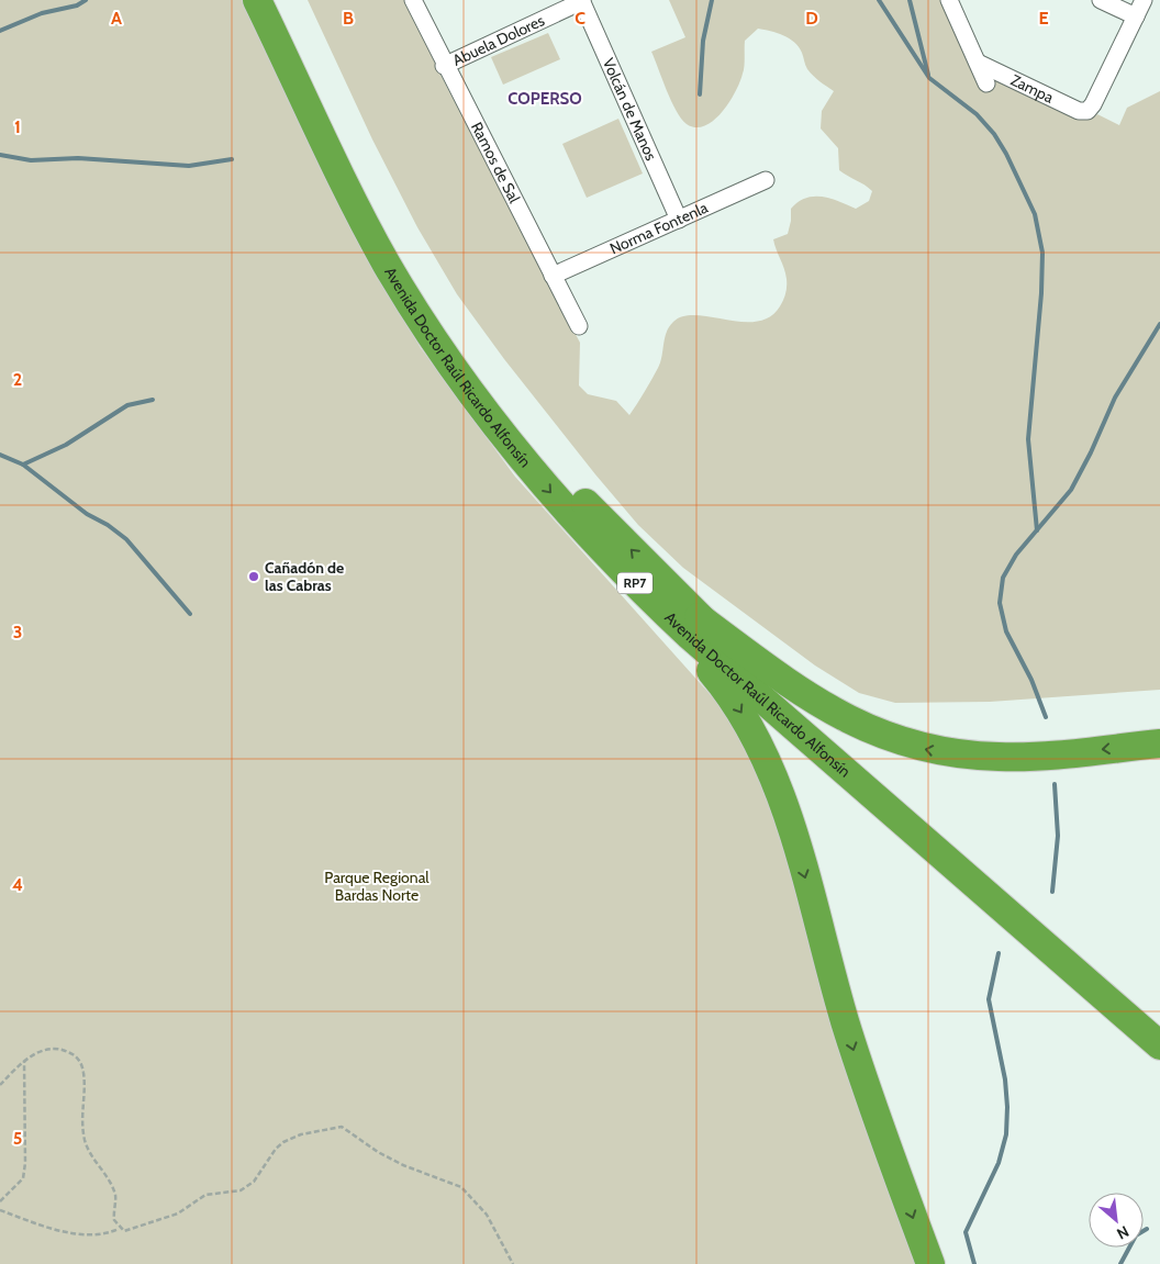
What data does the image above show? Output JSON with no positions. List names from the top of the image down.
{
  "streets": {
    "highway": ["Avenida Doctor Raúl Ricardo Alfonsín", "RP7"],
    "street": [
      "Abuela Dolores",
      "Zampa",
      "Volcán de Manos",
      "Ramos de Sal",
      "Norma Fontenla"
    ]
  },
  "crossings": [
    ["Abuela Dolores", "Volcán de Manos"],
    ["Abuela Dolores", "Ramos de Sal"],
    ["Volcán de Manos", "Norma Fontenla"],
    ["Ramos de Sal", "Norma Fontenla"]
  ],
  "districts": ["COPERSO"],
  "parks": ["Parque Regional Bardas Norte"],
  "places": ["Cañadón de las Cabras"],
  "north": "bottom right",
  "grid": {
    "columns": [
      "A",
      "B",
      "C",
      "D",
      "E"
    ],
    "rows": [
      "1",
      "2",
      "3",
      "4",
      "5"
    ]
  }
}
